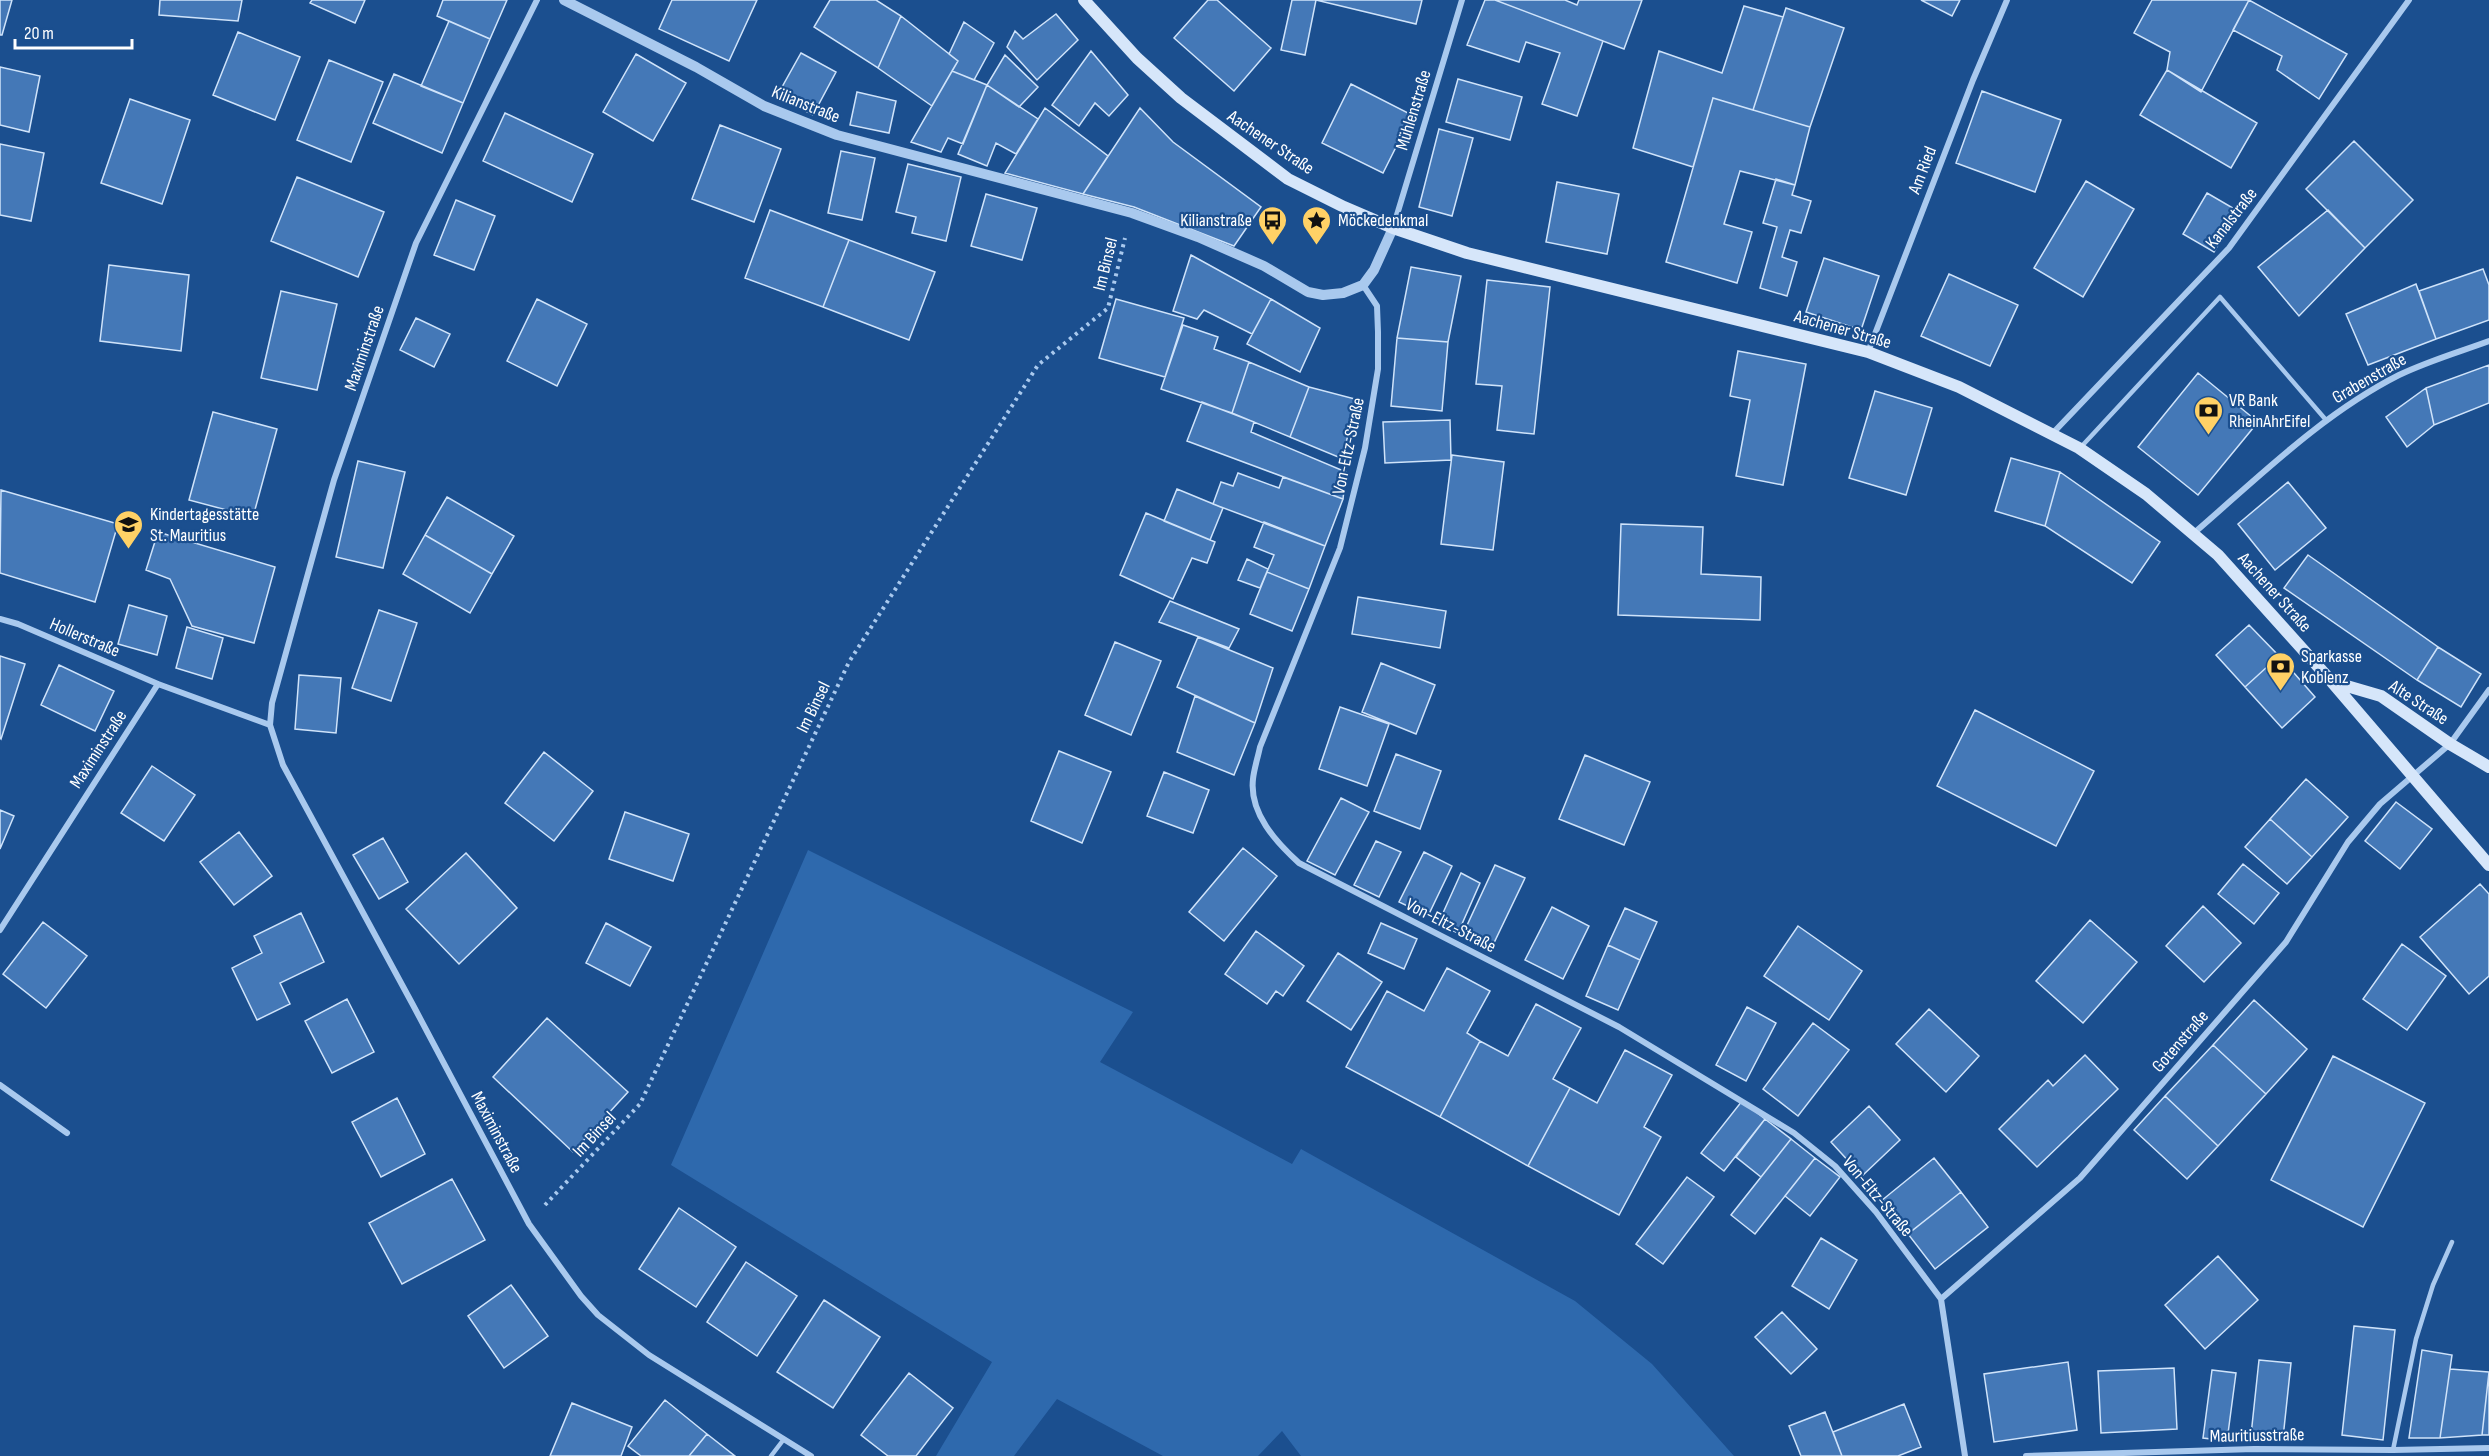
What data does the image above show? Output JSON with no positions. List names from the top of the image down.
{
  "streets": {
    "main road": ["Aachener Straße", "Alte Straße"],
    "street": [
      "Kilianstraße",
      "Mühlenstraße",
      "Am Ried",
      "Kanalstraße",
      "Maximinstraße",
      "Grabenstraße",
      "Von-Eltz-Straße",
      "Hollerstraße",
      "Gotenstraße",
      "Mauritiusstraße"
    ],
    "path": ["Im Binsel"]
  },
  "crossings": [
    ["Kilianstraße", "Im Binsel"],
    ["Kilianstraße", "Von-Eltz-Straße"],
    ["Mühlenstraße", "Aachener Straße"],
    ["Aachener Straße", "Am Ried"],
    ["Aachener Straße", "Kanalstraße"],
    ["Aachener Straße", "Grabenstraße"],
    ["Aachener Straße", "Alte Straße"],
    ["Aachener Straße", "Gotenstraße"],
    ["Im Binsel", "Maximinstraße"],
    ["Maximinstraße", "Hollerstraße"],
    ["Von-Eltz-Straße", "Gotenstraße"],
    ["Alte Straße", "Gotenstraße"]
  ],
  "places": {
    "bus stop": ["Kilianstraße"],
    "place": ["Möckedenkmal"],
    "bank": ["VR Bank RheinAhrEifel", "Sparkasse Koblenz"],
    "school or university": ["Kindertagesstätte St. Mauritius"]
  },
  "scale_bar": "20 m"
}
